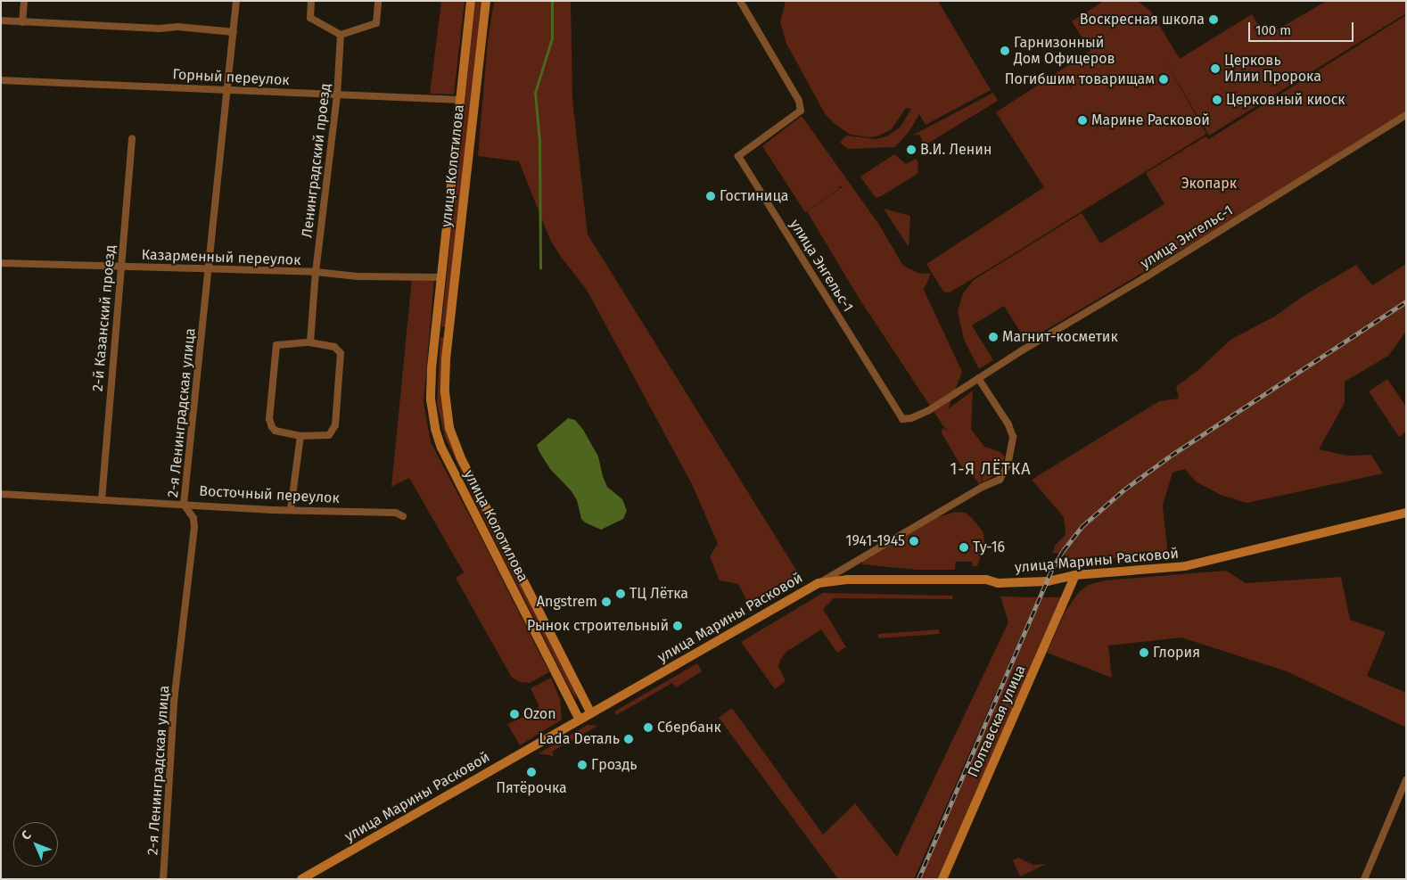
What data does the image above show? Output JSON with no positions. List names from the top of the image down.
{
  "streets": {
    "main road": ["улица Колотилова", "улица Марины Расковой", "Полтавская улица"],
    "street": [
      "Горный переулок",
      "Ленинградский проезд",
      "улица Энгельс-1",
      "Казарменный переулок",
      "2-й Казанский проезд",
      "2-я Ленинградская улица",
      "Восточный переулок"
    ]
  },
  "crossings": [
    ["Горный переулок", "Ленинградский проезд"],
    ["Горный переулок", "улица Колотилова"],
    ["Горный переулок", "2-я Ленинградская улица"],
    ["Ленинградский проезд", "Казарменный переулок"],
    ["улица Колотилова", "Казарменный переулок"],
    ["улица Колотилова", "улица Марины Расковой"],
    ["Казарменный переулок", "2-й Казанский проезд"],
    ["Казарменный переулок", "2-я Ленинградская улица"],
    ["2-й Казанский проезд", "Восточный переулок"],
    ["2-я Ленинградская улица", "Восточный переулок"],
    ["улица Марины Расковой", "Полтавская улица"]
  ],
  "districts": ["1-Я ЛЁТКА"],
  "parks": ["Экопарк"],
  "places": [
    "Воскресная школа",
    "Гарнизонный Дом Офицеров",
    "Церковь Илии Пророка",
    "Погибшим товарищам",
    "Церковный киоск",
    "Марине Расковой",
    "В.И. Ленин",
    "Гостиница",
    "Магнит-косметик",
    "1941-1945",
    "Ту-16",
    "ТЦ Лётка",
    "Angstrem",
    "Рынок строительный",
    "Глория",
    "Ozon",
    "Сбербанк",
    "Lada Dеталь",
    "Гроздь",
    "Пятёрочка"
  ],
  "scale_bar": "100 m",
  "north": "top left"
}
